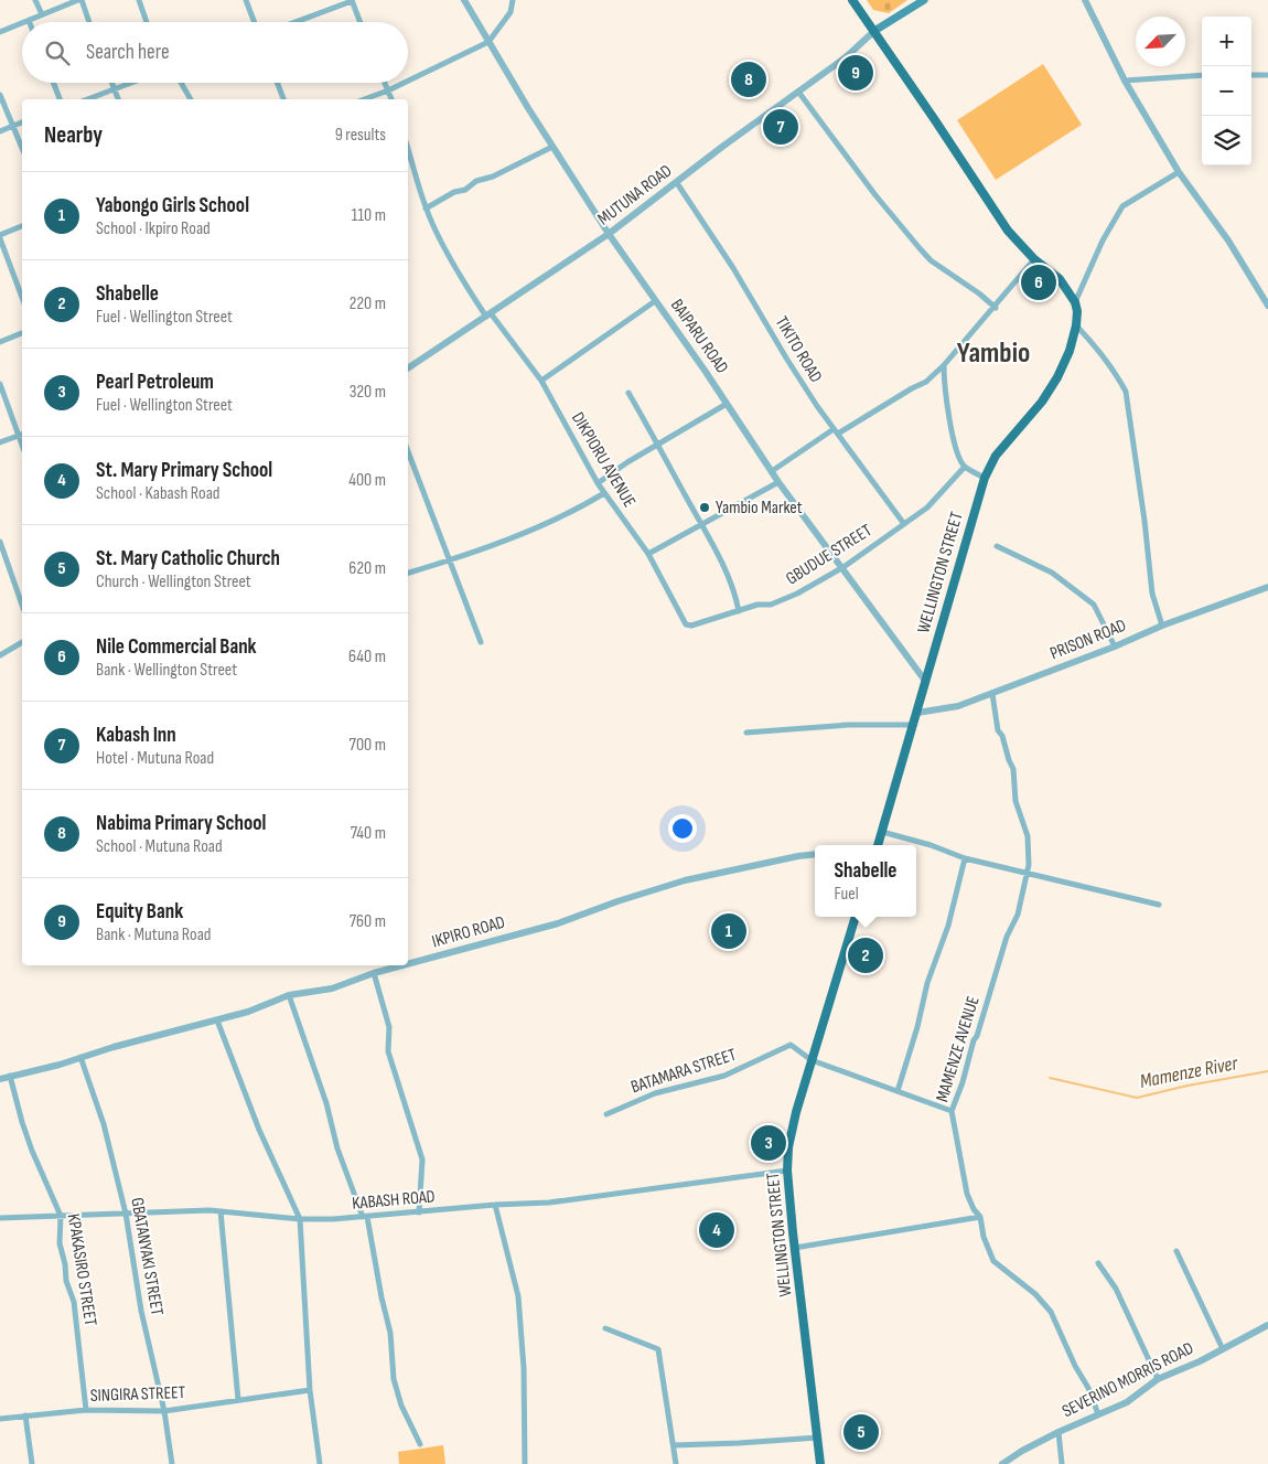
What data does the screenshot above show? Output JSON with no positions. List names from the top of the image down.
{
  "streets": {
    "main road": ["WELLINGTON STREET"],
    "street": [
      "MUTUNA ROAD",
      "BAIPARU ROAD",
      "TIKITO ROAD",
      "DIKPIORU AVENUE",
      "GBUDUE STREET",
      "PRISON ROAD",
      "IKPIRO ROAD",
      "MAMENZE AVENUE",
      "BATAMARA STREET",
      "KABASH ROAD",
      "GBATANYAKI STREET",
      "KPAKASIRO STREET",
      "SEVERINO MORRIS ROAD",
      "SINGIRA STREET"
    ]
  },
  "crossings": [
    ["MUTUNA ROAD", "BAIPARU ROAD"],
    ["MUTUNA ROAD", "TIKITO ROAD"],
    ["MUTUNA ROAD", "DIKPIORU AVENUE"],
    ["BAIPARU ROAD", "GBUDUE STREET"],
    ["BAIPARU ROAD", "WELLINGTON STREET"],
    ["TIKITO ROAD", "GBUDUE STREET"],
    ["DIKPIORU AVENUE", "GBUDUE STREET"],
    ["WELLINGTON STREET", "PRISON ROAD"],
    ["WELLINGTON STREET", "BATAMARA STREET"],
    ["WELLINGTON STREET", "KABASH ROAD"],
    ["PRISON ROAD", "MAMENZE AVENUE"],
    ["IKPIRO ROAD", "GBATANYAKI STREET"],
    ["IKPIRO ROAD", "KPAKASIRO STREET"],
    ["MAMENZE AVENUE", "BATAMARA STREET"],
    ["MAMENZE AVENUE", "SEVERINO MORRIS ROAD"],
    ["KABASH ROAD", "GBATANYAKI STREET"],
    ["KABASH ROAD", "KPAKASIRO STREET"],
    ["GBATANYAKI STREET", "SINGIRA STREET"],
    ["KPAKASIRO STREET", "SINGIRA STREET"]
  ],
  "districts": ["Yambio"],
  "water": ["Mamenze River"],
  "places": ["Yambio Market"],
  "north": "bottom left",
  "page": {
    "map_buttons": ["+", "−"],
    "search": "Search here",
    "pins": [
      "9",
      "8",
      "7",
      "6",
      "1",
      "2",
      "3",
      "4",
      "5"
    ],
    "heading": ["Nearby", "9 results"],
    "list": [
      {
        "mark": "1",
        "name": "Yabongo Girls School",
        "note": "School · Ikpiro Road",
        "value": "110 m"
      },
      {
        "mark": "2",
        "name": "Shabelle",
        "note": "Fuel · Wellington Street",
        "value": "220 m"
      },
      {
        "mark": "3",
        "name": "Pearl Petroleum",
        "note": "Fuel · Wellington Street",
        "value": "320 m"
      },
      {
        "mark": "4",
        "name": "St. Mary Primary School",
        "note": "School · Kabash Road",
        "value": "400 m"
      },
      {
        "mark": "5",
        "name": "St. Mary Catholic Church",
        "note": "Church · Wellington Street",
        "value": "620 m"
      },
      {
        "mark": "6",
        "name": "Nile Commercial Bank",
        "note": "Bank · Wellington Street",
        "value": "640 m"
      },
      {
        "mark": "7",
        "name": "Kabash Inn",
        "note": "Hotel · Mutuna Road",
        "value": "700 m"
      },
      {
        "mark": "8",
        "name": "Nabima Primary School",
        "note": "School · Mutuna Road",
        "value": "740 m"
      },
      {
        "mark": "9",
        "name": "Equity Bank",
        "note": "Bank · Mutuna Road",
        "value": "760 m"
      }
    ],
    "popup": ["Shabelle", "Fuel"]
  }
}
